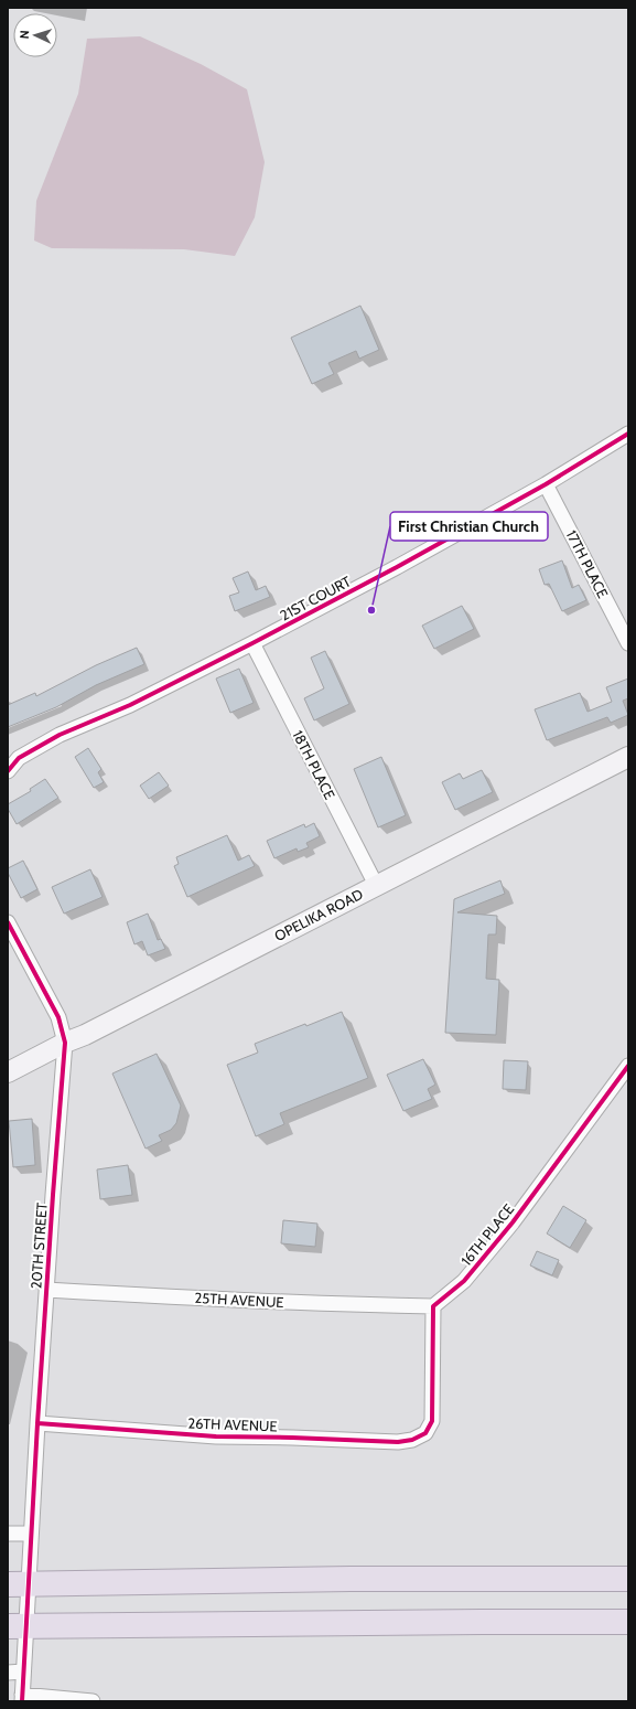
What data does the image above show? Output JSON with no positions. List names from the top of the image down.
{
  "streets": {
    "main road": ["OPELIKA ROAD"],
    "street": [
      "17TH PLACE",
      "21ST COURT",
      "18TH PLACE",
      "16TH PLACE",
      "20TH STREET",
      "25TH AVENUE",
      "26TH AVENUE"
    ]
  },
  "crossings": [
    ["17TH PLACE", "21ST COURT"],
    ["21ST COURT", "18TH PLACE"],
    ["18TH PLACE", "OPELIKA ROAD"],
    ["OPELIKA ROAD", "20TH STREET"],
    ["16TH PLACE", "25TH AVENUE"],
    ["16TH PLACE", "26TH AVENUE"],
    ["20TH STREET", "25TH AVENUE"],
    ["20TH STREET", "26TH AVENUE"],
    ["25TH AVENUE", "26TH AVENUE"]
  ],
  "places": ["First Christian Church"],
  "north": "left"
}
